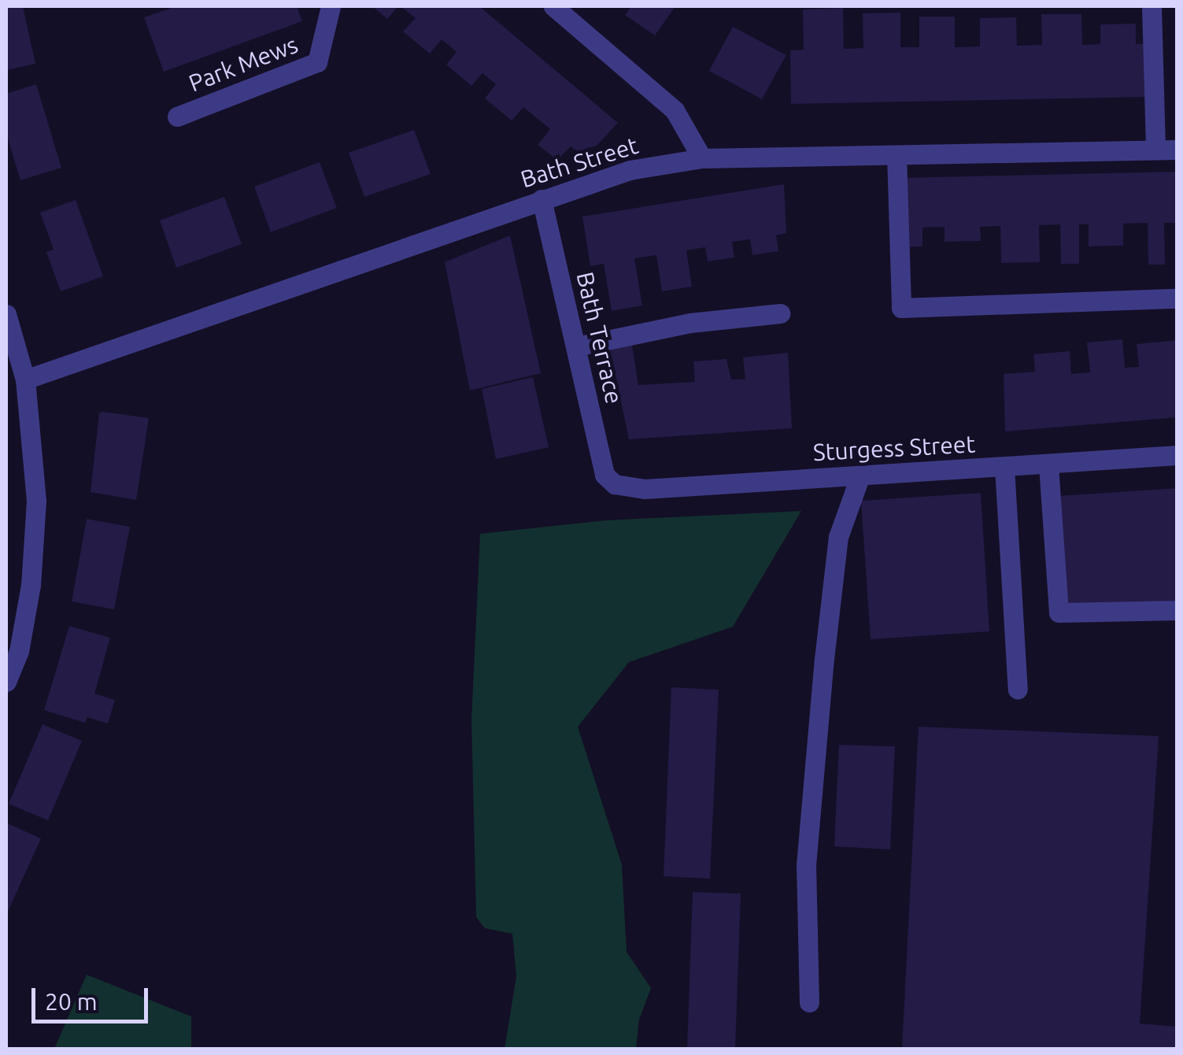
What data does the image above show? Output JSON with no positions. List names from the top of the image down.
{
  "streets": {
    "street": [
      "Park Mews",
      "Bath Street",
      "Bath Terrace",
      "Sturgess Street"
    ]
  },
  "crossings": [
    ["Bath Street", "Bath Terrace"],
    ["Bath Terrace", "Sturgess Street"]
  ],
  "scale_bar": "20 m"
}
